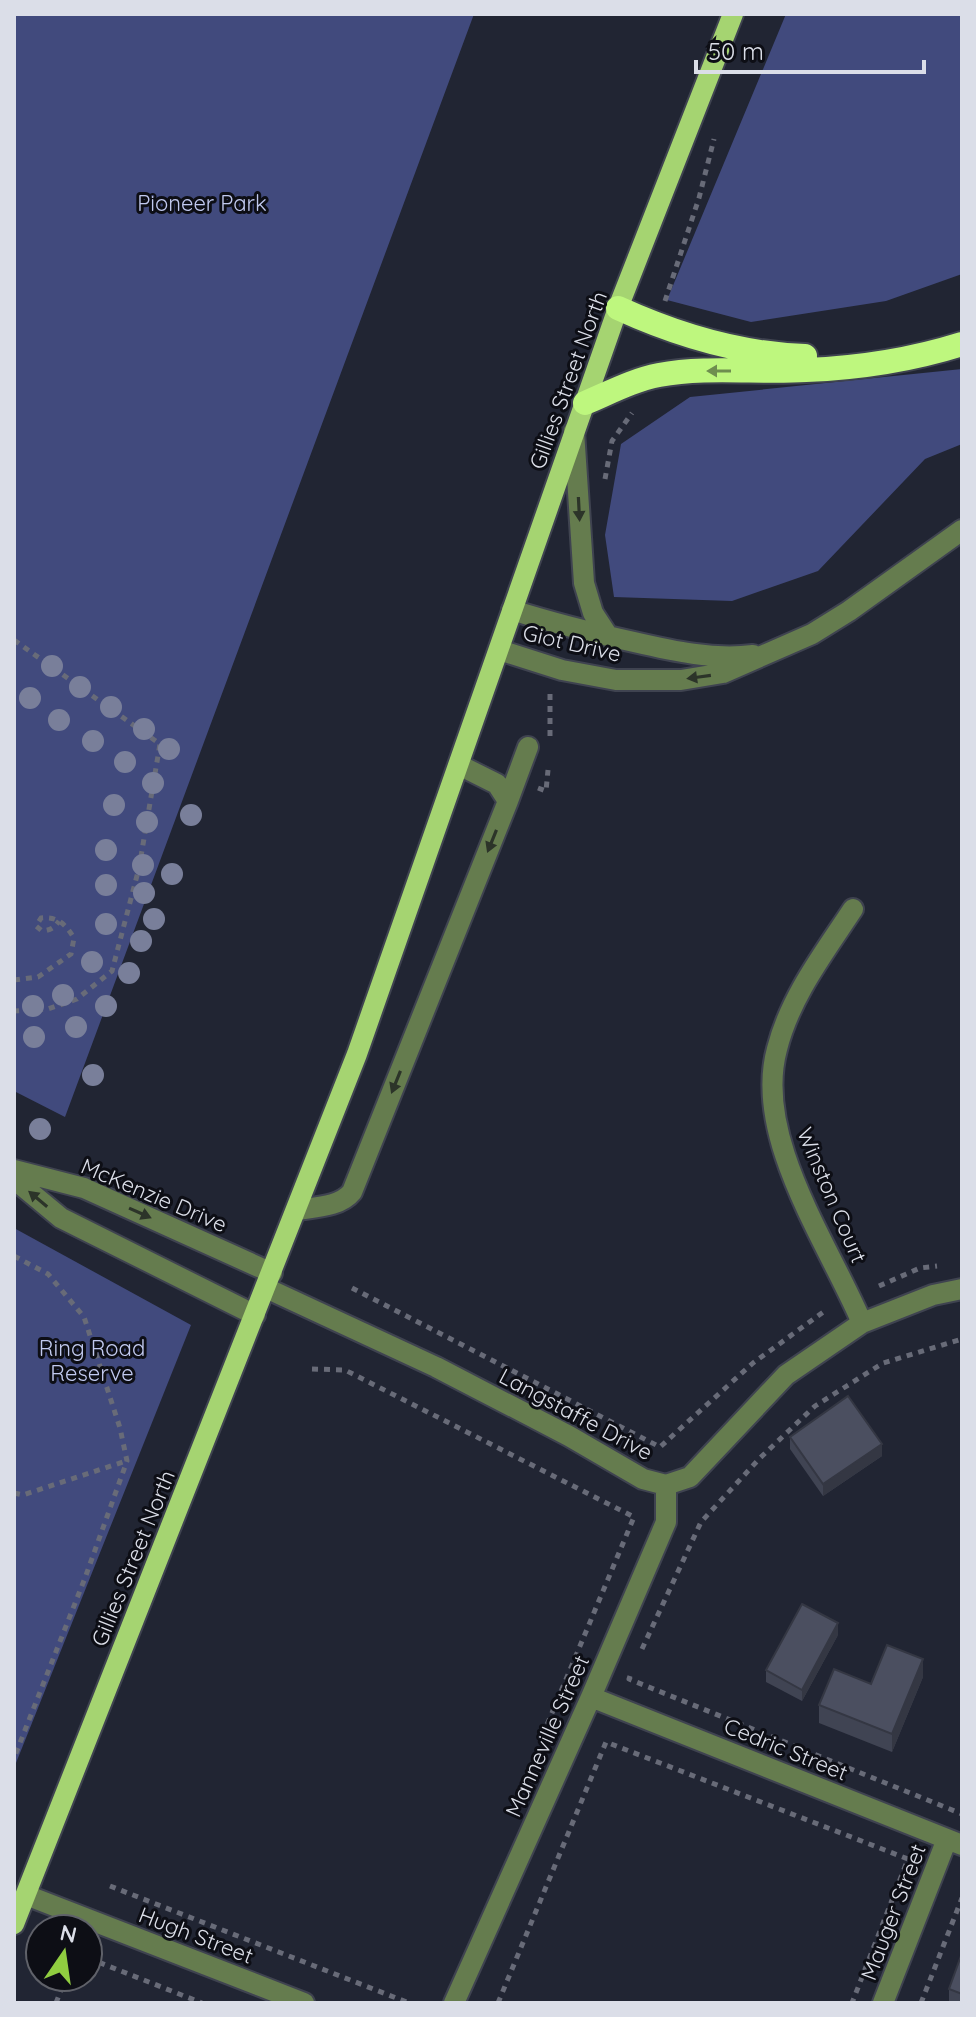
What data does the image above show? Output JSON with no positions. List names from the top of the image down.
{
  "streets": {
    "main road": ["Gillies Street North"],
    "street": [
      "Giot Drive",
      "McKenzie Drive",
      "Winston Court",
      "Langstaffe Drive",
      "Manneville Street",
      "Cedric Street",
      "Mauger Street",
      "Hugh Street"
    ]
  },
  "crossings": [
    ["Gillies Street North", "Giot Drive"],
    ["Gillies Street North", "McKenzie Drive"],
    ["Gillies Street North", "Langstaffe Drive"],
    ["Gillies Street North", "Hugh Street"],
    ["McKenzie Drive", "Langstaffe Drive"],
    ["Winston Court", "Langstaffe Drive"],
    ["Langstaffe Drive", "Manneville Street"],
    ["Manneville Street", "Cedric Street"],
    ["Cedric Street", "Mauger Street"]
  ],
  "parks": ["Pioneer Park", "Ring Road Reserve"],
  "scale_bar": "50 m",
  "north": "top"
}
